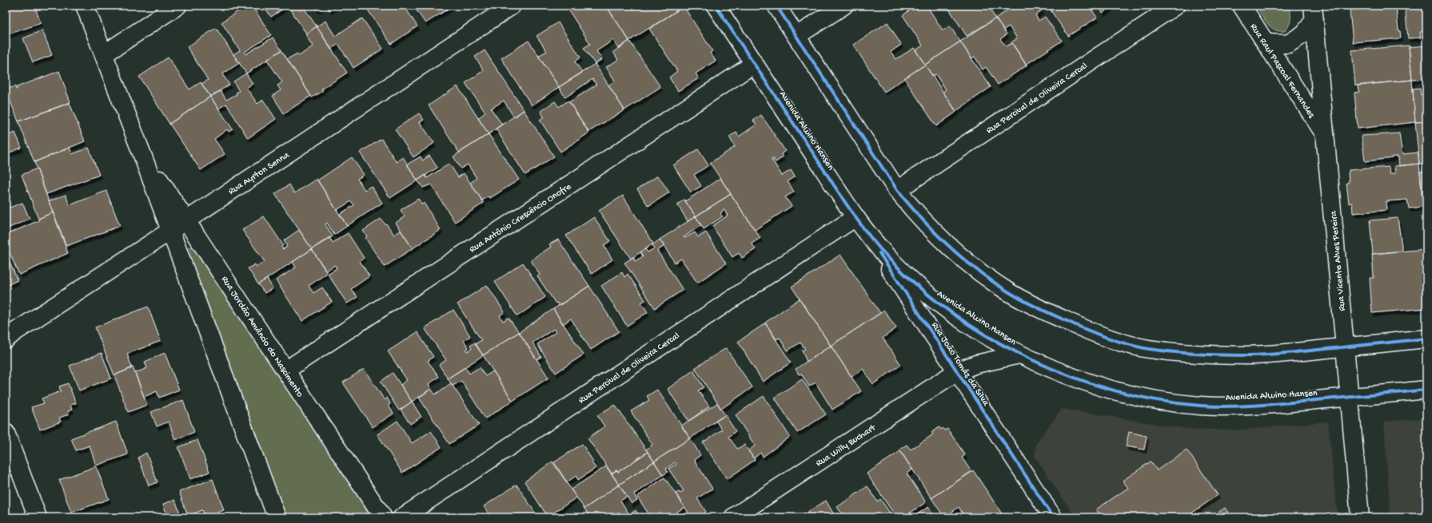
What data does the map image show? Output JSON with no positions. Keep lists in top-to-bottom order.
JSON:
{
  "streets": {
    "street": [
      "Rua Raul Pascoal Fernandes",
      "Rua Percival de Oliveira Cercal",
      "Avenida Alwino Hansen",
      "Rua Ayrton Senna",
      "Rua Antônio Crescêncio Onofre",
      "Rua Vicente Alves Pereira",
      "Rua Jordão Amâncio do Nascimento",
      "Rua João Tomás da Silva",
      "Rua Willy Buchart"
    ]
  },
  "crossings": [
    ["Rua Raul Pascoal Fernandes", "Rua Vicente Alves Pereira"],
    ["Rua Percival de Oliveira Cercal", "Avenida Alwino Hansen"],
    ["Rua Percival de Oliveira Cercal", "Rua João Tomás da Silva"],
    ["Avenida Alwino Hansen", "Rua Antônio Crescêncio Onofre"],
    ["Avenida Alwino Hansen", "Rua Vicente Alves Pereira"],
    ["Avenida Alwino Hansen", "Rua João Tomás da Silva"],
    ["Avenida Alwino Hansen", "Rua Willy Buchart"],
    ["Rua Ayrton Senna", "Rua Jordão Amâncio do Nascimento"],
    ["Rua Antônio Crescêncio Onofre", "Rua Jordão Amâncio do Nascimento"],
    ["Rua João Tomás da Silva", "Rua Willy Buchart"]
  ]
}
